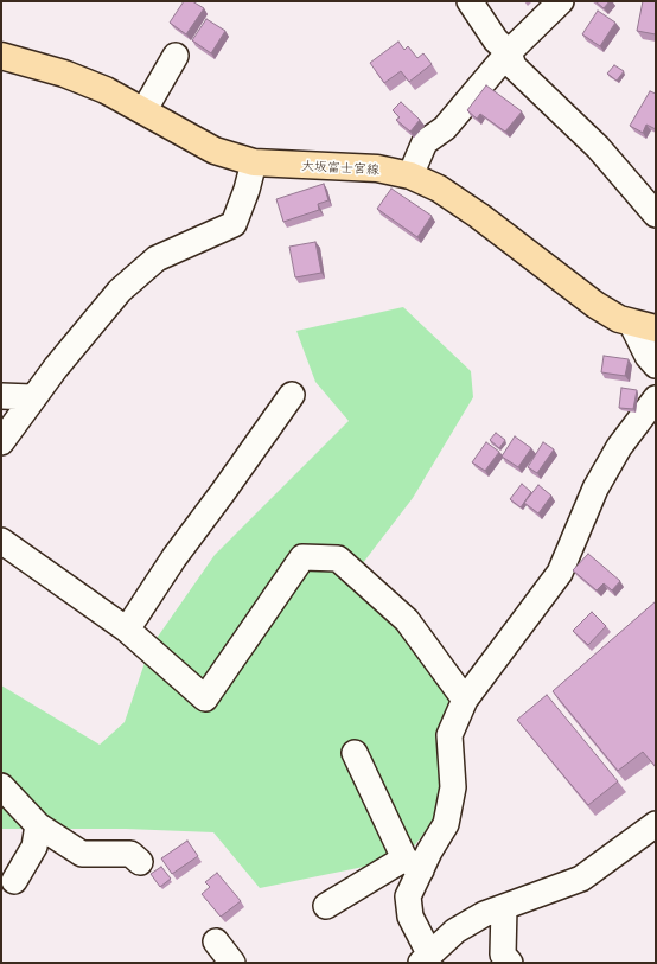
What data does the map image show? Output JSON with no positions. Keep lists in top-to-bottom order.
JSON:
{
  "streets": {
    "main road": ["大坂富士宮線"]
  }
}
